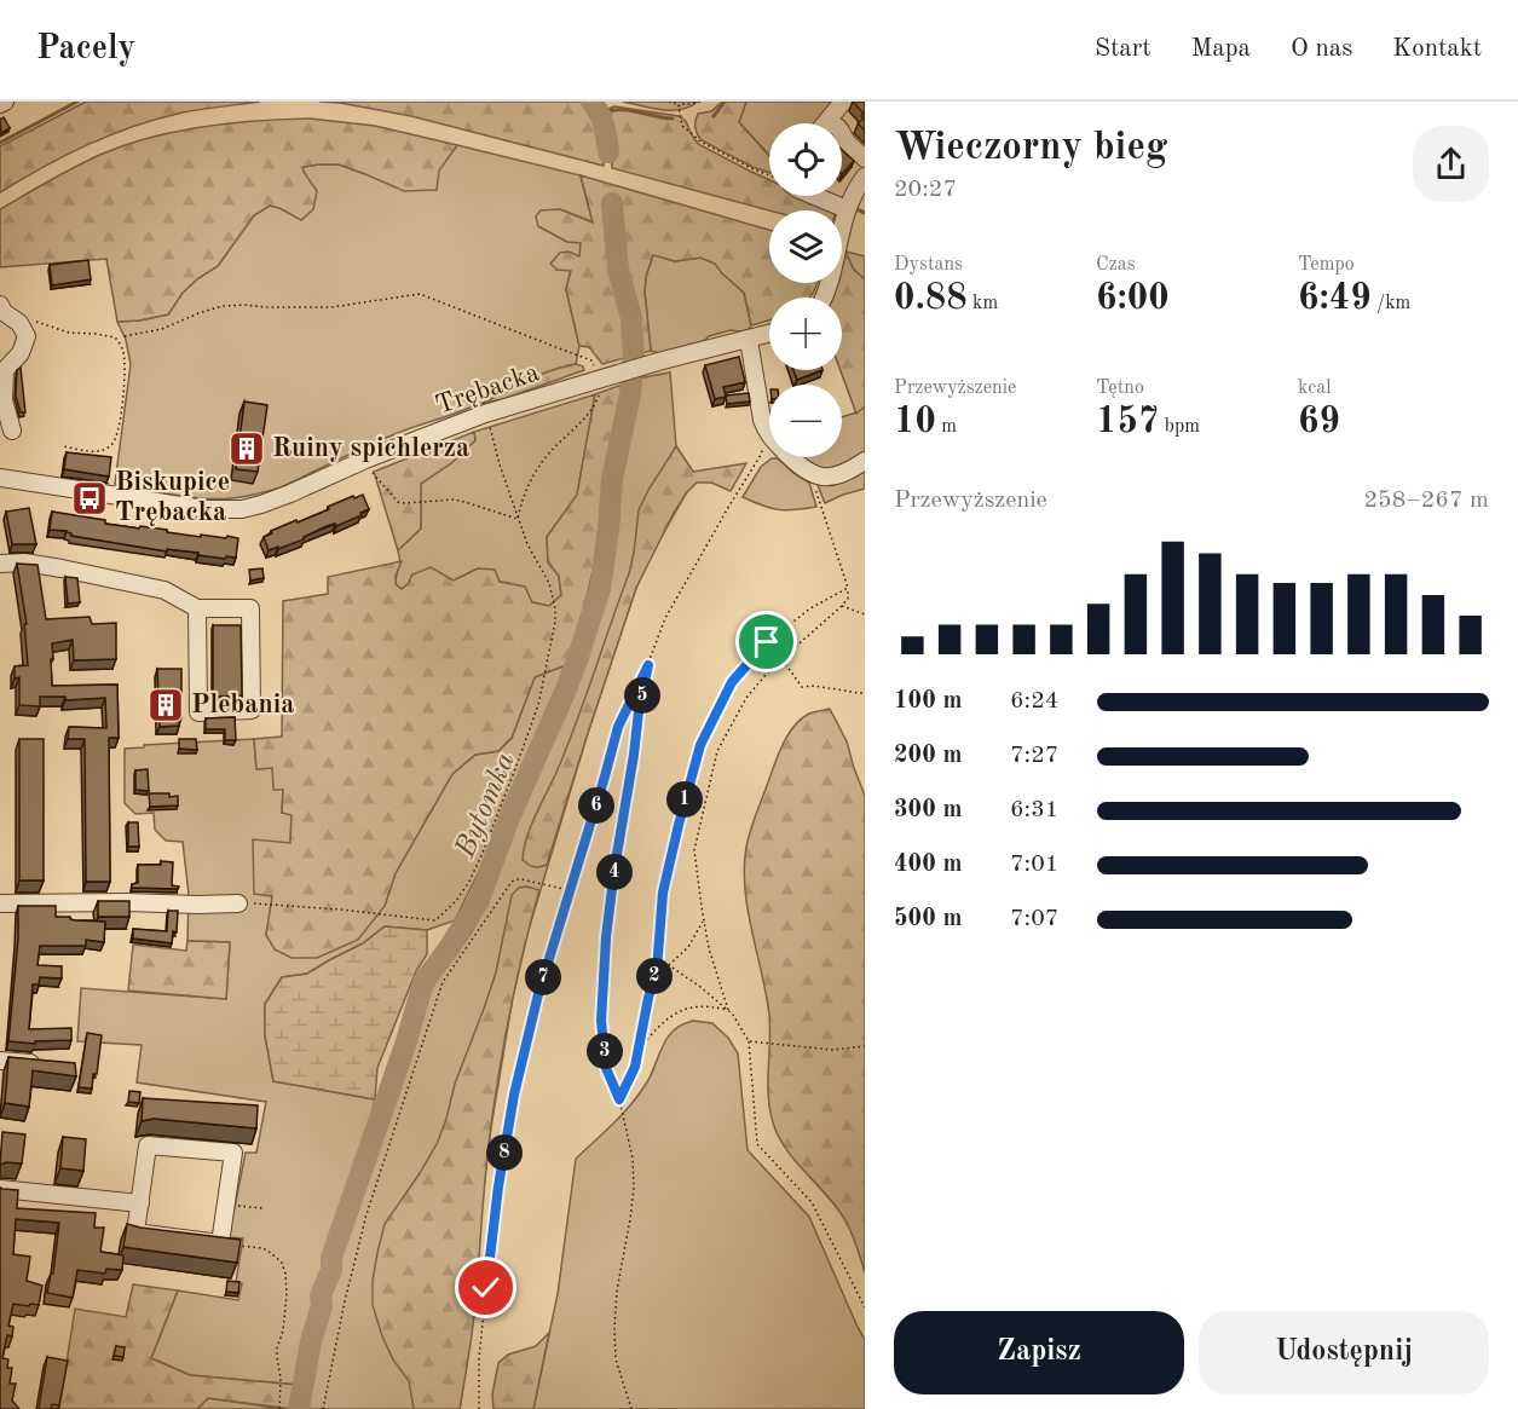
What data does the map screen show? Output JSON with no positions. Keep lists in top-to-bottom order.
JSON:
{
  "streets": {
    "street": ["Trębacka"]
  },
  "water": ["Bytomka"],
  "places": {
    "building": ["Ruiny spichlerza", "Plebania"],
    "bus stop": ["Biskupice Trębacka"]
  },
  "page": {
    "header": "Pacely",
    "nav": [
      "Start",
      "Mapa",
      "O nas",
      "Kontakt"
    ],
    "heading": ["Wieczorny bieg", "20:27"],
    "map_buttons": ["+", "−"],
    "stats": [
      ["Dystans", "0.88 km"],
      ["Czas", "6:00"],
      ["Tempo", "6:49 /km"],
      ["Przewyższenie", "10 m"],
      ["Tętno", "157 bpm"],
      ["kcal", "69"]
    ],
    "chart": ["Przewyższenie", "258–267 m"],
    "list": [
      {
        "name": "100 m",
        "note": "6:24"
      },
      {
        "name": "200 m",
        "note": "7:27"
      },
      {
        "name": "300 m",
        "note": "6:31"
      },
      {
        "name": "400 m",
        "note": "7:01"
      },
      {
        "name": "500 m",
        "note": "7:07"
      }
    ],
    "pins": [
      "5",
      "1",
      "6",
      "4",
      "2",
      "7",
      "3",
      "8"
    ],
    "buttons": ["Zapisz", "Udostępnij"]
  }
}
